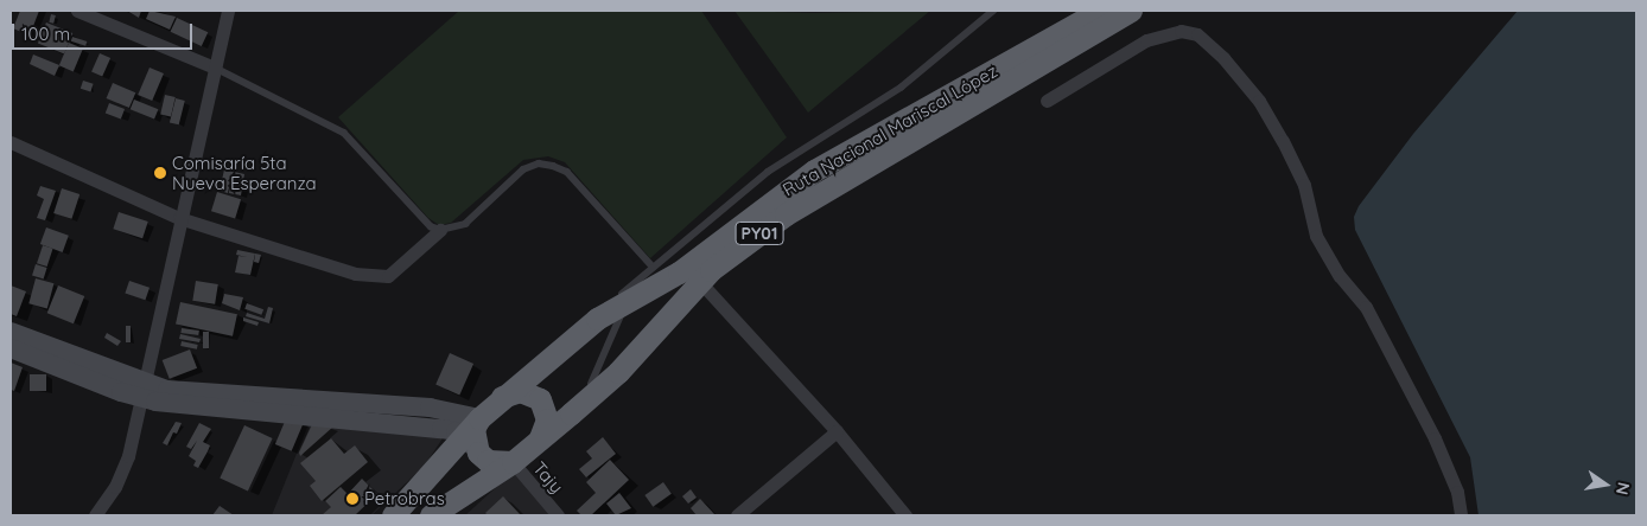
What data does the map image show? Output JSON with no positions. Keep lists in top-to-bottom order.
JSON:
{
  "streets": {
    "highway": ["Ruta Nacional Mariscal López", "PY01"],
    "street": ["Tajy"]
  },
  "crossings": [
    ["Ruta Nacional Mariscal López", "Tajy"]
  ],
  "places": ["Comisaría 5ta Nueva Esperanza", "Petrobras"],
  "scale_bar": "100 m",
  "north": "right"
}
